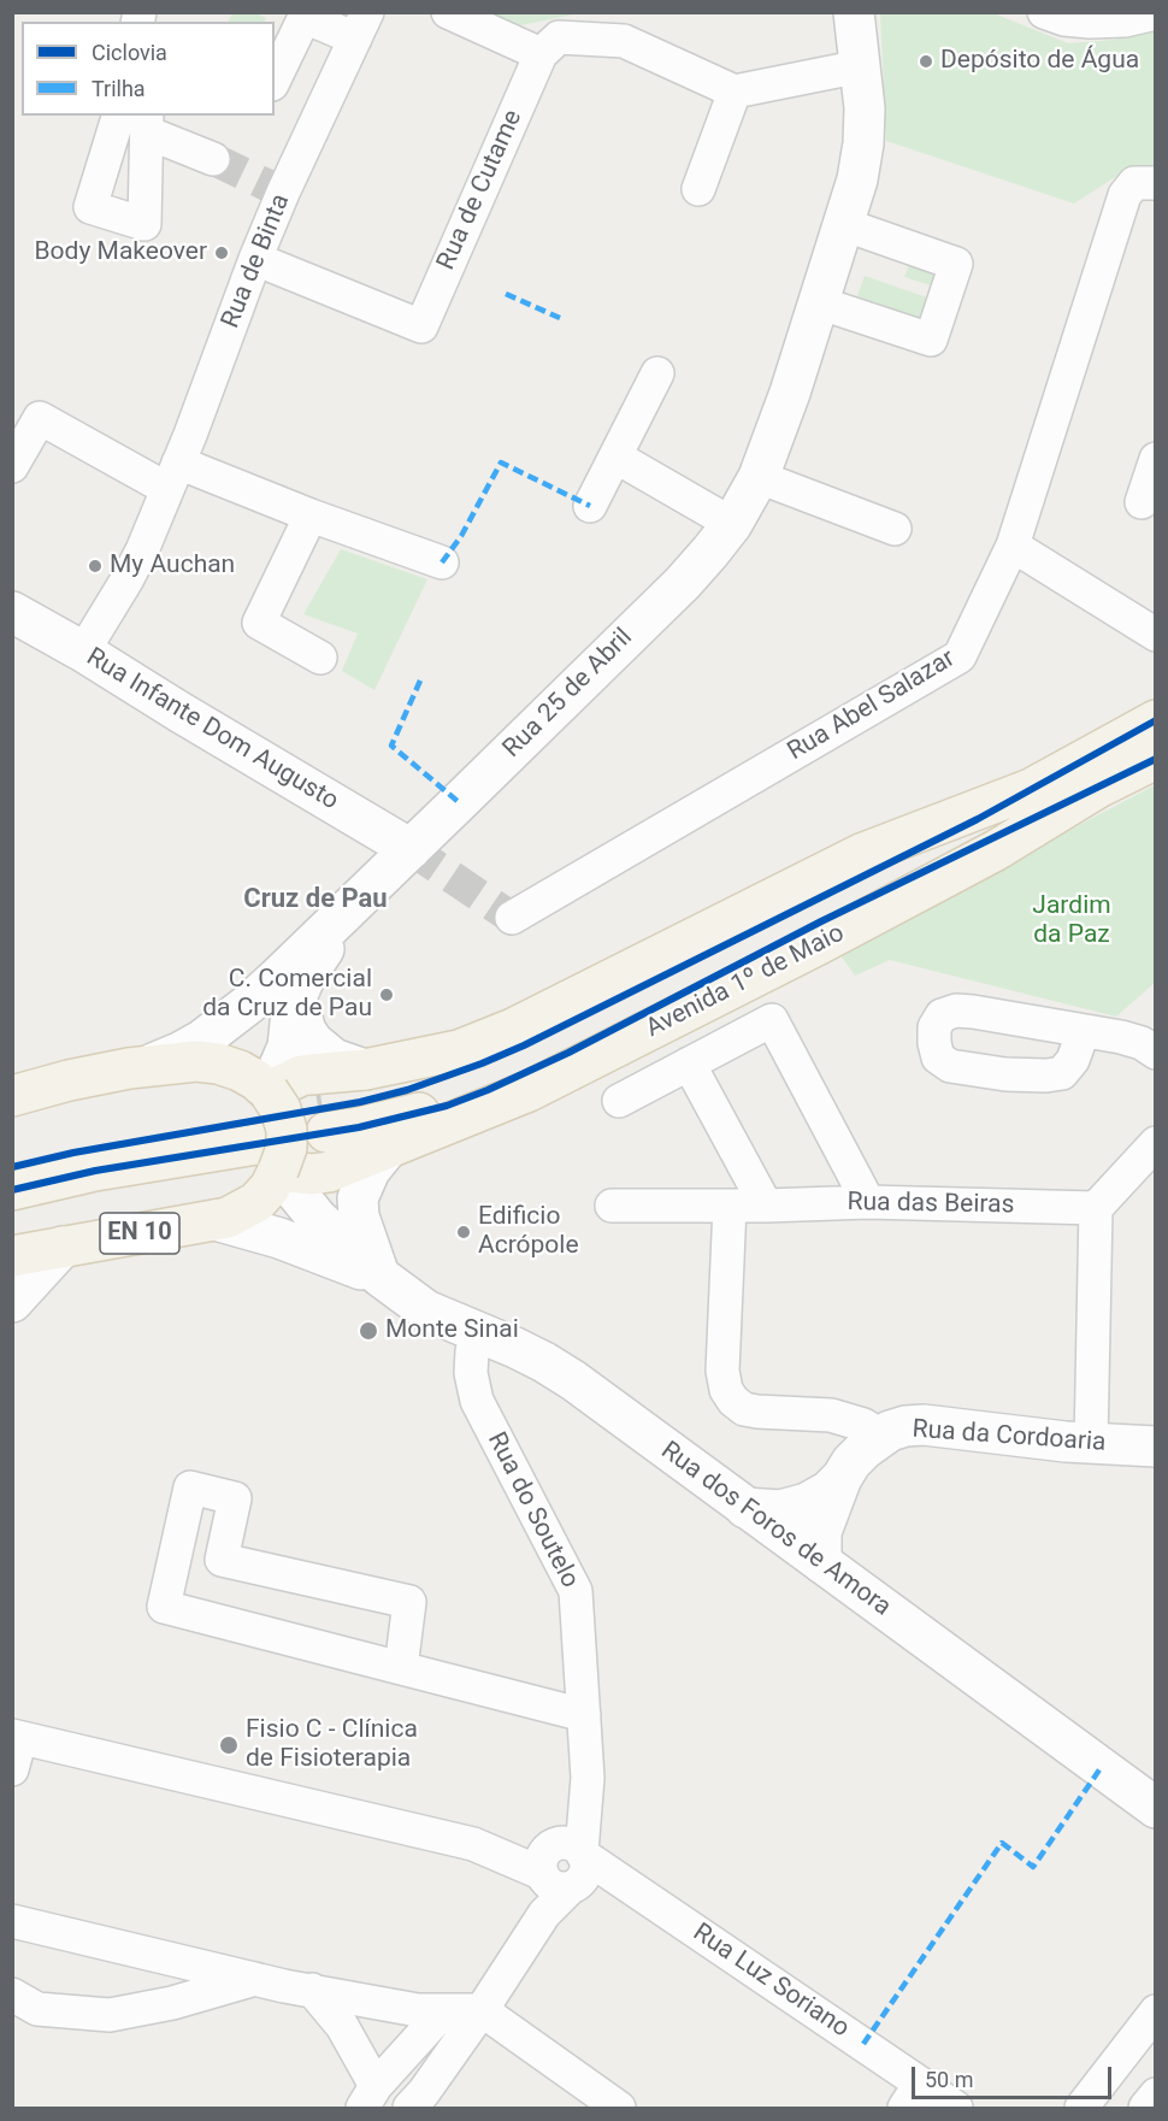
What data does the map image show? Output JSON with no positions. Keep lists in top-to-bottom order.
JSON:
{
  "streets": {
    "main road": [
      "Rua 25 de Abril",
      "Rua Infante Dom Augusto",
      "Avenida 1º de Maio",
      "EN 10",
      "Rua da Cordoaria",
      "Rua dos Foros de Amora"
    ],
    "street": [
      "Rua de Cutame",
      "Rua de Binta",
      "Rua Abel Salazar",
      "Rua das Beiras",
      "Rua do Soutelo",
      "Rua Luz Soriano"
    ]
  },
  "crossings": [
    ["Rua de Cutame", "Rua de Binta"],
    ["Rua de Binta", "Rua Infante Dom Augusto"],
    ["Rua 25 de Abril", "Rua Infante Dom Augusto"],
    ["Rua 25 de Abril", "Avenida 1º de Maio"],
    ["Rua 25 de Abril", "EN 10"],
    ["Rua 25 de Abril", "Rua dos Foros de Amora"],
    ["Avenida 1º de Maio", "EN 10"],
    ["Avenida 1º de Maio", "Rua dos Foros de Amora"],
    ["Rua das Beiras", "Rua da Cordoaria"],
    ["EN 10", "Rua dos Foros de Amora"],
    ["Rua do Soutelo", "Rua dos Foros de Amora"],
    ["Rua do Soutelo", "Rua Luz Soriano"]
  ],
  "districts": ["Cruz de Pau"],
  "parks": ["Jardim da Paz"],
  "places": [
    "Depósito de Água",
    "Body Makeover",
    "My Auchan",
    "C. Comercial da Cruz de Pau",
    "Edificio Acrópole",
    "Monte Sinai",
    "Fisio C - Clínica de Fisioterapia"
  ],
  "legend": ["Ciclovia", "Trilha"],
  "scale_bar": "50 m"
}
